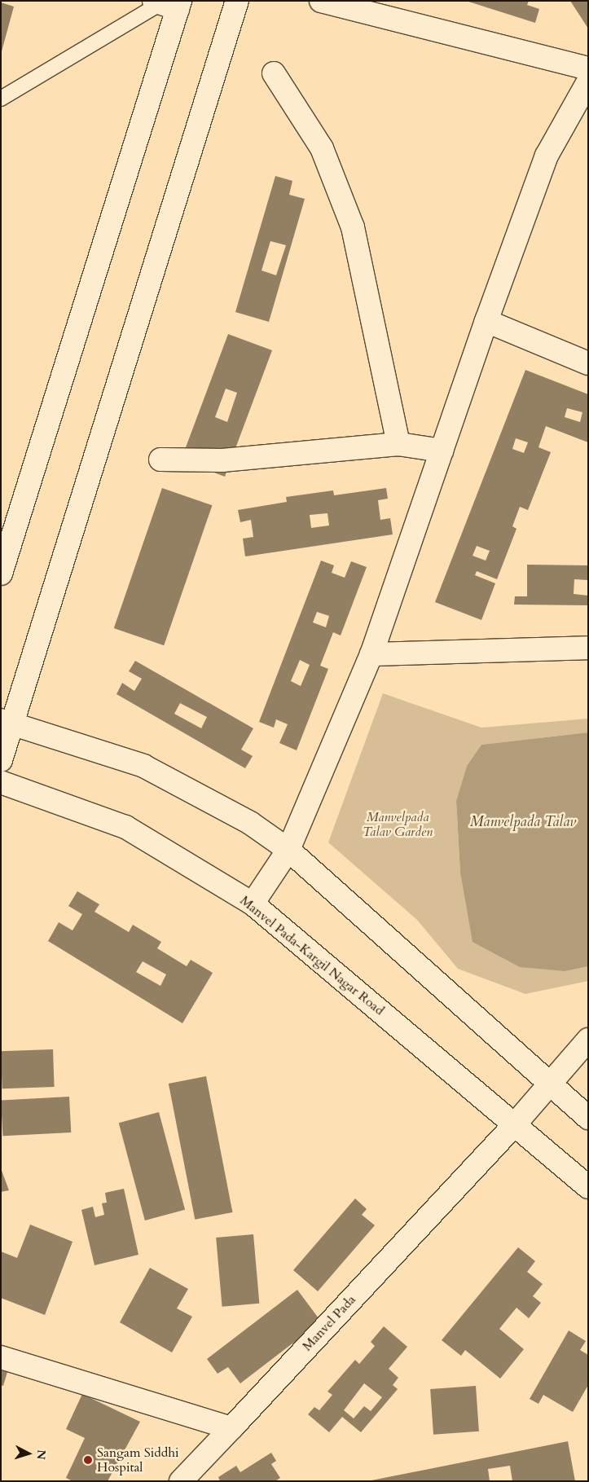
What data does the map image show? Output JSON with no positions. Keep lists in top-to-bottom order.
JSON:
{
  "streets": {
    "street": ["Manvel Pada-Kargil Nagar Road", "Manvel Pada"]
  },
  "crossings": [
    ["Manvel Pada-Kargil Nagar Road", "Manvel Pada"]
  ],
  "water": ["Manvelpada Talav"],
  "parks": ["Manvelpada Talav Garden"],
  "places": ["Sangam Siddhi Hospital"],
  "north": "right"
}
